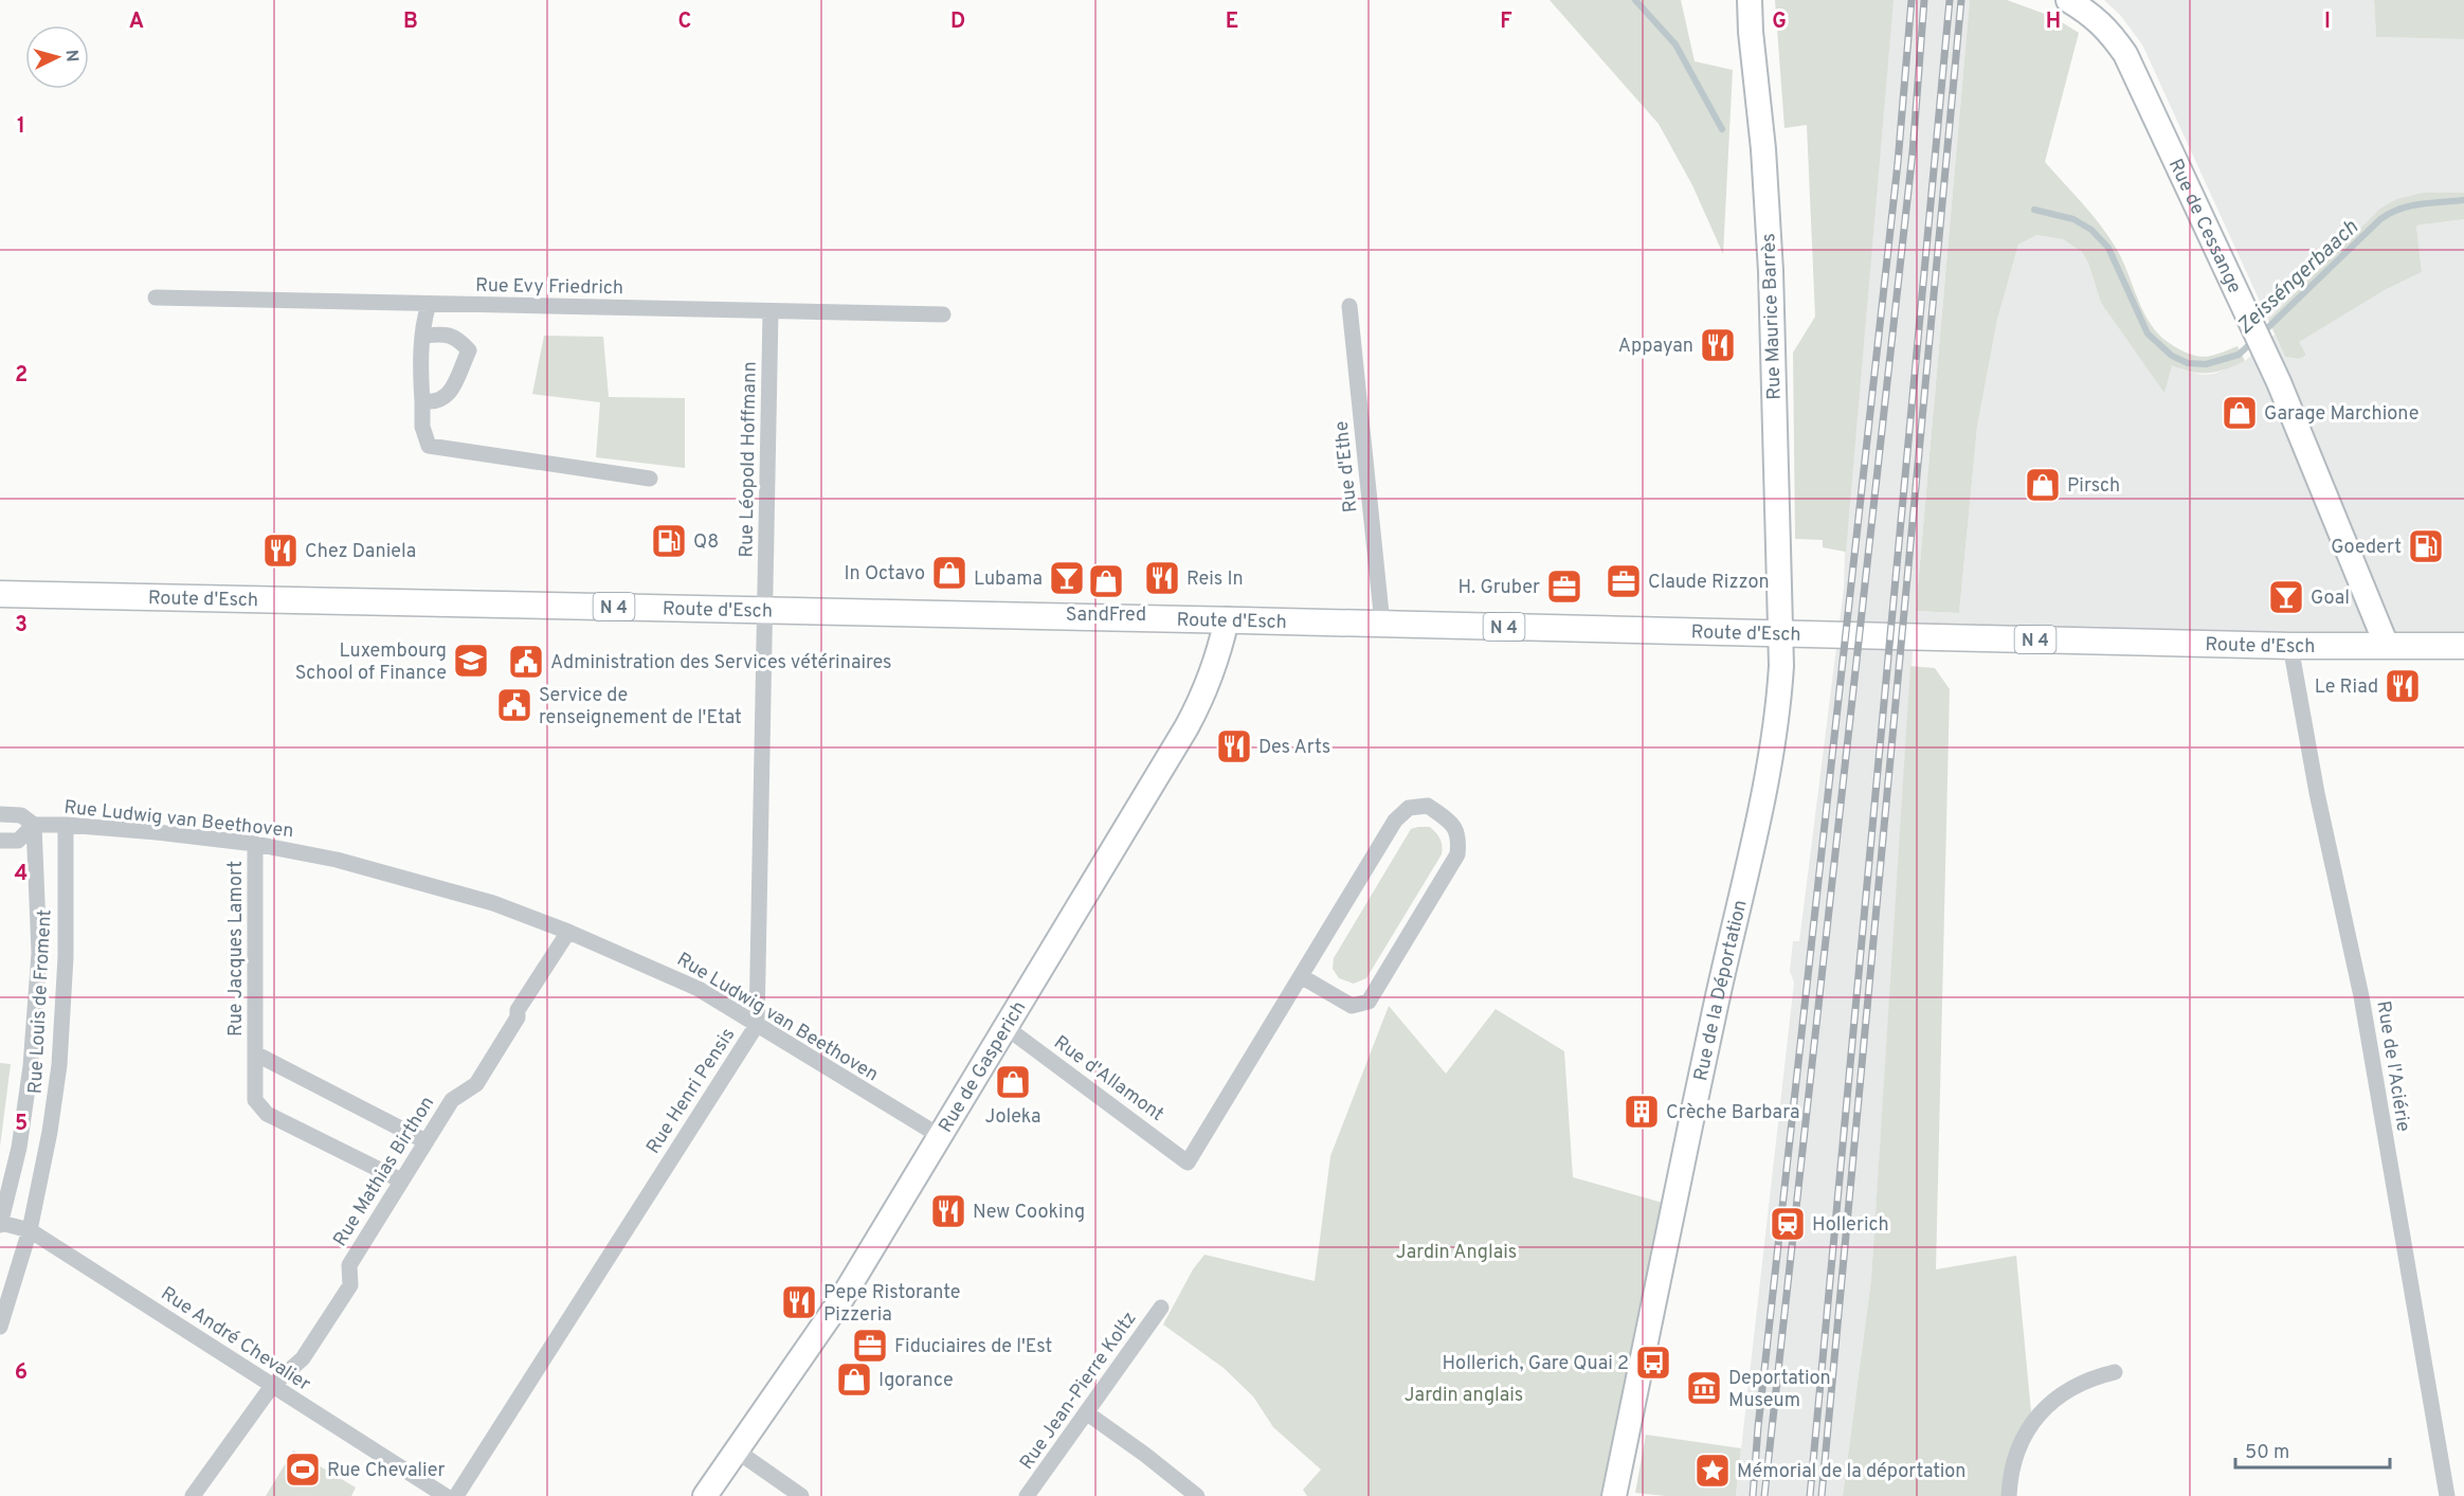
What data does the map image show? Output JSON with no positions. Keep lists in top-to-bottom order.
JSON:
{
  "streets": {
    "main road": ["Route d'Esch", "N 4"],
    "street": [
      "Rue de Cessange",
      "Rue Evy Friedrich",
      "Rue Maurice Barrès",
      "Rue Léopold Hoffmann",
      "Rue d'Ethe",
      "Rue Ludwig van Beethoven",
      "Rue Jacques Lamort",
      "Rue de la Déportation",
      "Rue Louis de Froment",
      "Rue de Gasperich",
      "Rue de l'Aciérie",
      "Rue d'Allamont",
      "Rue Henri Pensis",
      "Rue Mathias Birthon",
      "Rue André Chevalier",
      "Rue Jean-Pierre Koltz"
    ]
  },
  "crossings": [
    ["Rue de Cessange", "Route d'Esch"],
    ["Rue Evy Friedrich", "Rue Léopold Hoffmann"],
    ["Rue Maurice Barrès", "Route d'Esch"],
    ["Rue Maurice Barrès", "Rue de la Déportation"],
    ["Rue Léopold Hoffmann", "Route d'Esch"],
    ["Rue Léopold Hoffmann", "Rue Henri Pensis"],
    ["Rue d'Ethe", "Route d'Esch"],
    ["Route d'Esch", "Rue de la Déportation"],
    ["Route d'Esch", "Rue de Gasperich"],
    ["Route d'Esch", "Rue de l'Aciérie"],
    ["Route d'Esch", "Rue Henri Pensis"],
    ["Rue Ludwig van Beethoven", "Rue Jacques Lamort"],
    ["Rue Ludwig van Beethoven", "Rue Louis de Froment"],
    ["Rue Ludwig van Beethoven", "Rue de Gasperich"],
    ["Rue Ludwig van Beethoven", "Rue Henri Pensis"],
    ["Rue Ludwig van Beethoven", "Rue Mathias Birthon"],
    ["Rue Jacques Lamort", "Rue Mathias Birthon"],
    ["Rue Louis de Froment", "Rue André Chevalier"],
    ["Rue de Gasperich", "Rue d'Allamont"],
    ["Rue Mathias Birthon", "Rue André Chevalier"]
  ],
  "water": ["Zeisséngerbaach"],
  "parks": ["Jardin Anglais", "Jardin anglais"],
  "places": {
    "restaurant": [
      "Appayan",
      "Chez Daniela",
      "Reis In",
      "Le Riad",
      "Des Arts",
      "New Cooking",
      "Pepe Ristorante Pizzeria"
    ],
    "shop": [
      "Garage Marchione",
      "Pirsch",
      "In Octavo",
      "SandFred",
      "Joleka",
      "Igorance"
    ],
    "fuel station": ["Q8", "Goedert"],
    "bar": ["Lubama", "Goal"],
    "office": ["Claude Rizzon", "H. Gruber", "Fiduciaires de l'Est"],
    "school or university": ["Luxembourg School of Finance"],
    "public building": ["Administration des Services vétérinaires", "Service de renseignement de l'Etat"],
    "building": ["Crèche Barbara"],
    "station": ["Hollerich"],
    "bus stop": ["Hollerich, Gare Quai 2"],
    "museum": ["Deportation Museum"],
    "sports": ["Rue Chevalier"],
    "place": ["Mémorial de la déportation"]
  },
  "scale_bar": "50 m",
  "north": "right",
  "grid": {
    "columns": [
      "A",
      "B",
      "C",
      "D",
      "E",
      "F",
      "G",
      "H",
      "I"
    ],
    "rows": [
      "1",
      "2",
      "3",
      "4",
      "5",
      "6"
    ]
  }
}
